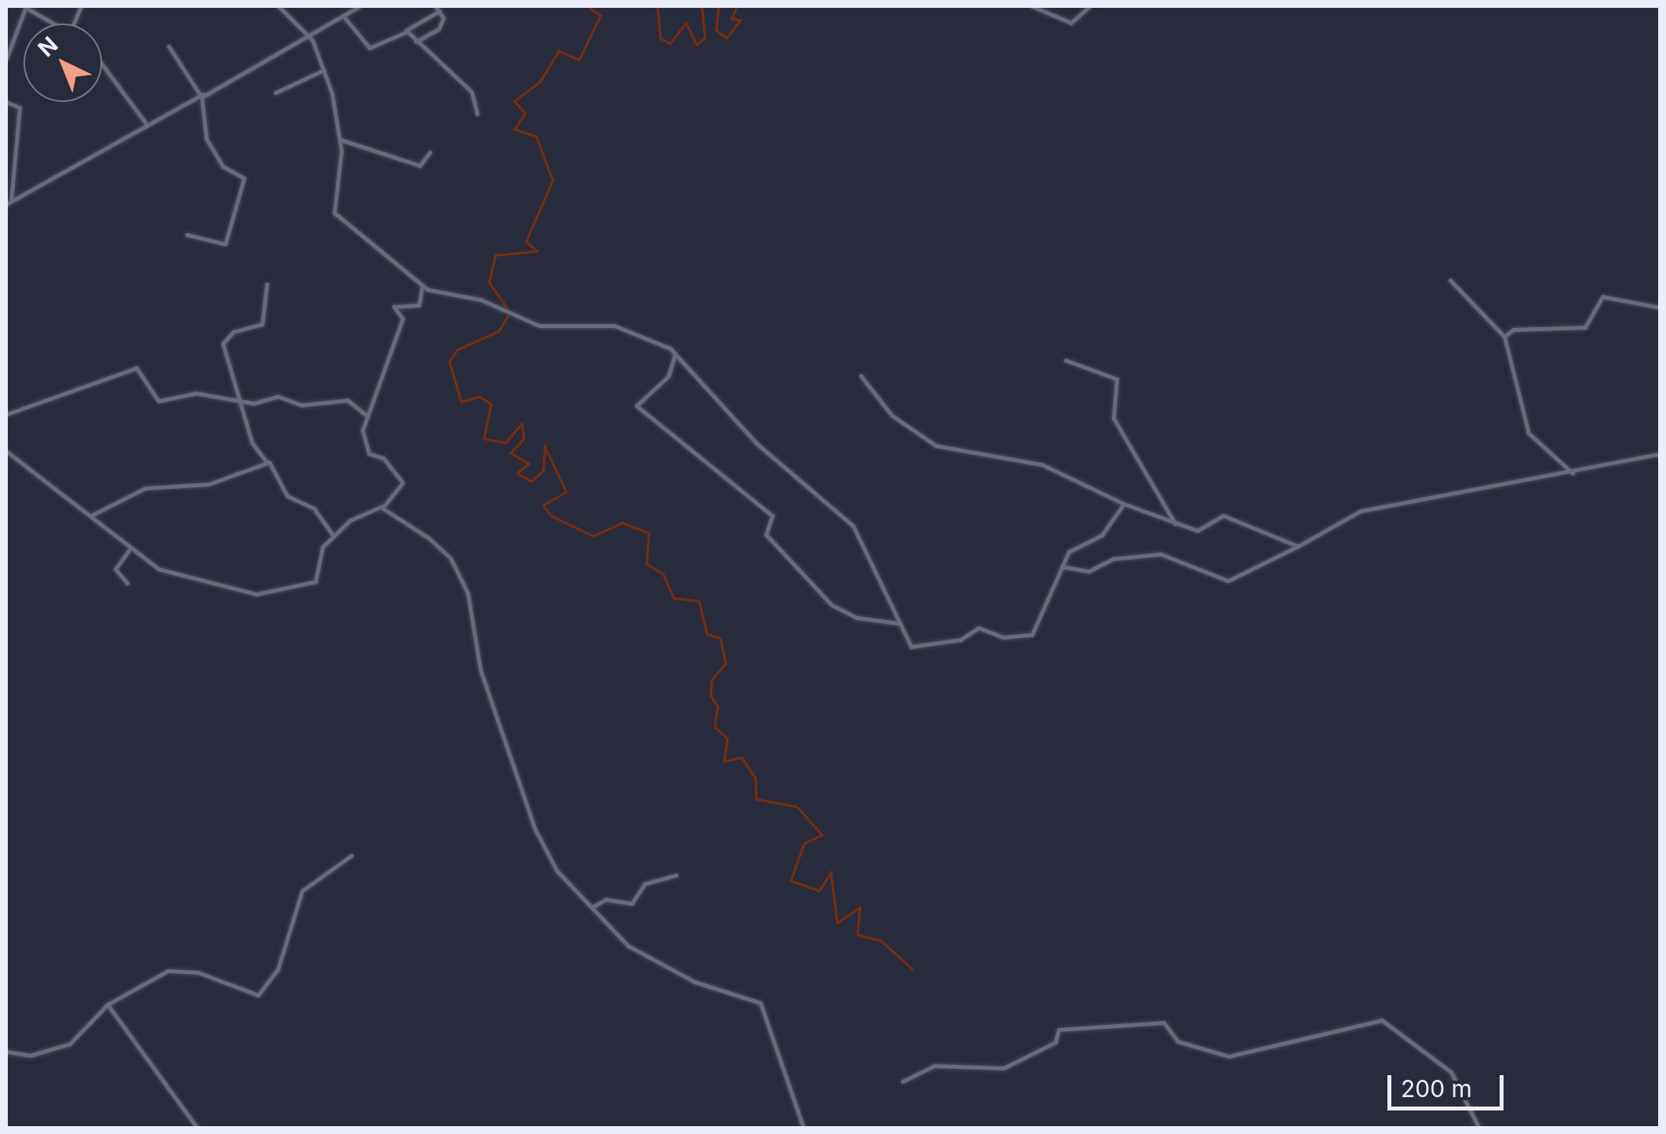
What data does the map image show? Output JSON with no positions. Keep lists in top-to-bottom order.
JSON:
{
  "scale_bar": "200 m",
  "north": "top left"
}
